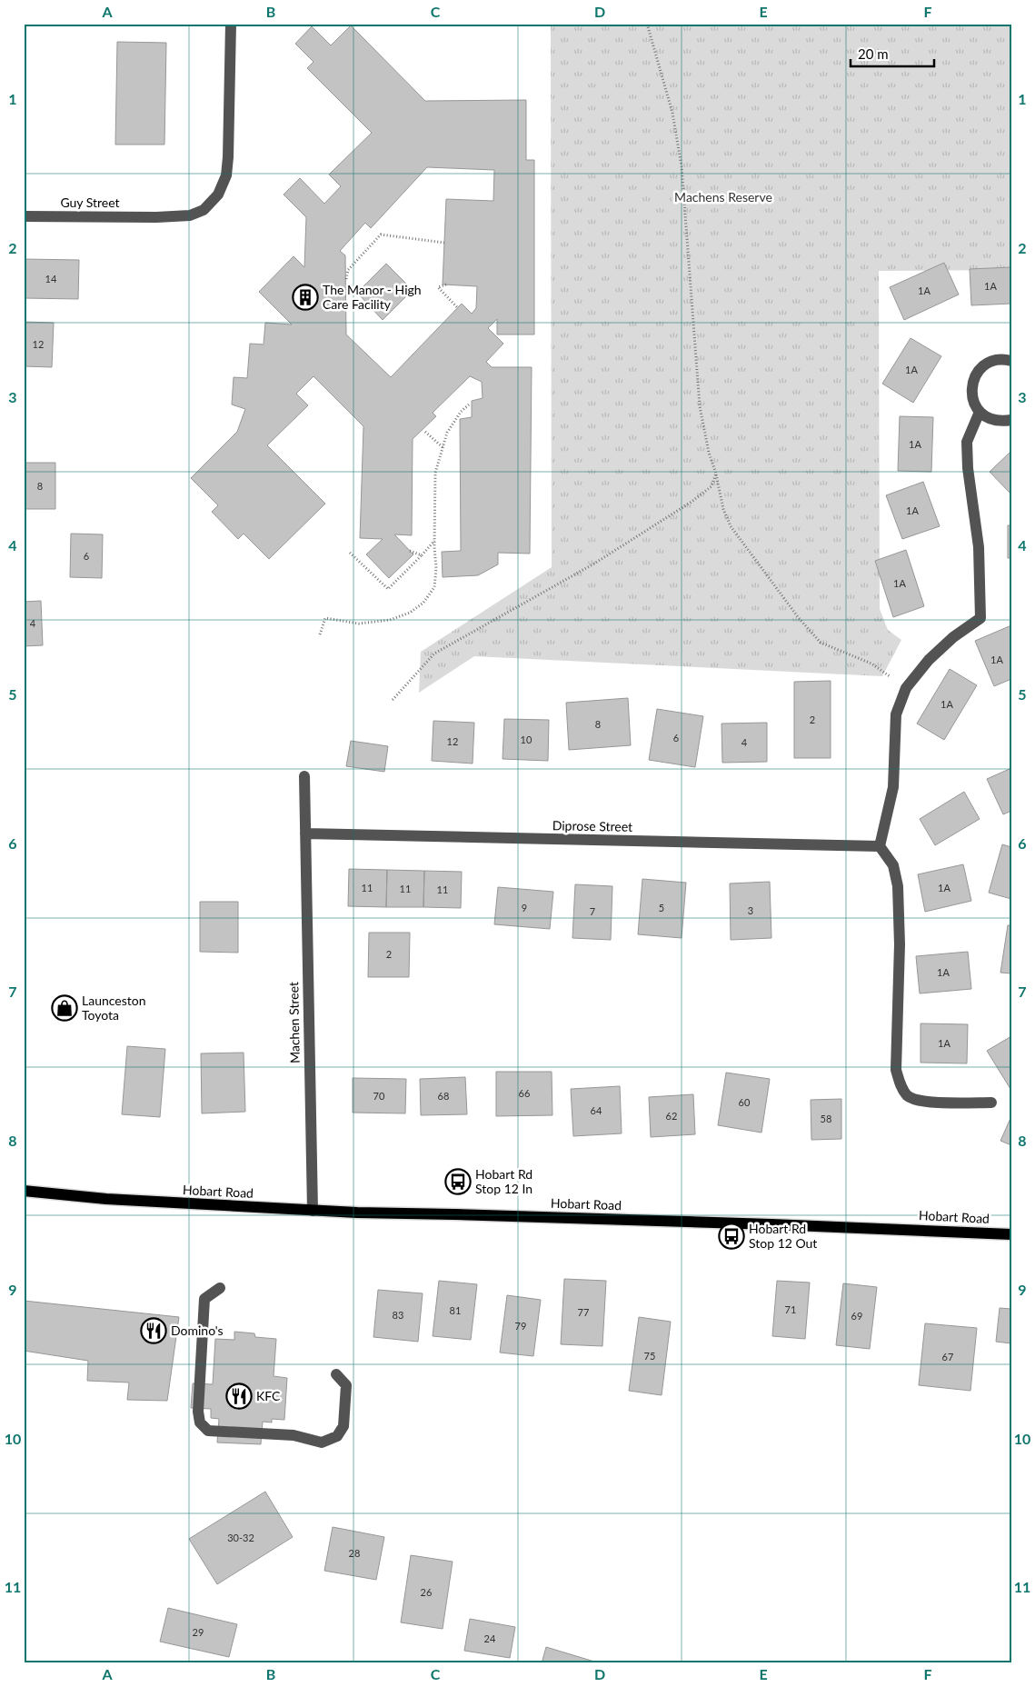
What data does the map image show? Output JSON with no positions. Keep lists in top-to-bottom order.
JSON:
{
  "streets": {
    "main road": ["Hobart Road"],
    "street": ["Guy Street", "Diprose Street", "Machen Street"]
  },
  "crossings": [
    ["Diprose Street", "Machen Street"],
    ["Machen Street", "Hobart Road"]
  ],
  "parks": ["Machens Reserve"],
  "places": {
    "building": ["The Manor - High Care Facility"],
    "shop": ["Launceston Toyota"],
    "bus stop": ["Hobart Rd Stop 12 In", "Hobart Rd Stop 12 Out"],
    "restaurant": ["Domino's", "KFC"]
  },
  "house_numbers": [
    "14",
    "1A",
    "1A",
    "12",
    "1A",
    "1A",
    "8",
    "1A",
    "6",
    "1A",
    "4",
    "1A",
    "1A",
    "2",
    "8",
    "6",
    "10",
    "12",
    "4",
    "11",
    "1A",
    "11",
    "11",
    "9",
    "5",
    "3",
    "7",
    "2",
    "1A",
    "1A",
    "66",
    "70",
    "68",
    "60",
    "64",
    "62",
    "58",
    "71",
    "81",
    "77",
    "83",
    "69",
    "79",
    "75",
    "67",
    "30-32",
    "28",
    "26",
    "29",
    "24"
  ],
  "scale_bar": "20 m",
  "grid": {
    "columns": [
      "A",
      "B",
      "C",
      "D",
      "E",
      "F"
    ],
    "rows": [
      "1",
      "2",
      "3",
      "4",
      "5",
      "6",
      "7",
      "8",
      "9",
      "10",
      "11"
    ]
  }
}
